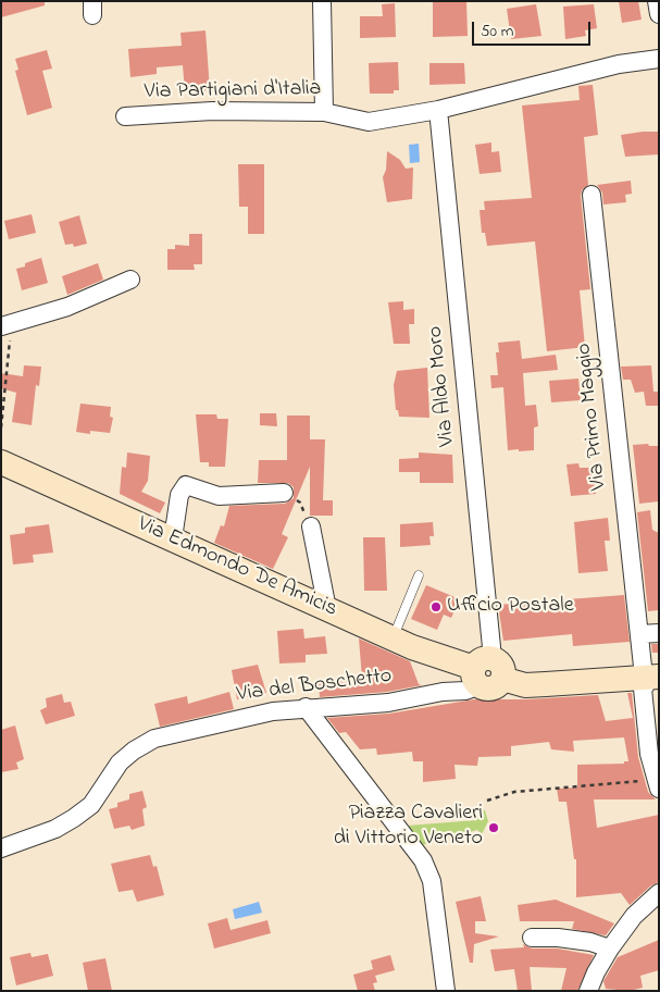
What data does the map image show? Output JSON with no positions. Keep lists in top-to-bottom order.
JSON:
{
  "streets": {
    "street": [
      "Via Partigiani d'Italia",
      "Via Aldo Moro",
      "Via Primo Maggio",
      "Via Edmondo De Amicis",
      "Via del Boschetto"
    ]
  },
  "crossings": [
    ["Via Partigiani d'Italia", "Via Aldo Moro"],
    ["Via Aldo Moro", "Via Edmondo De Amicis"],
    ["Via Aldo Moro", "Via del Boschetto"],
    ["Via Primo Maggio", "Via Edmondo De Amicis"],
    ["Via Edmondo De Amicis", "Via del Boschetto"]
  ],
  "places": ["Ufficio Postale", "Piazza Cavalieri di Vittorio Veneto"],
  "scale_bar": "50 m"
}
